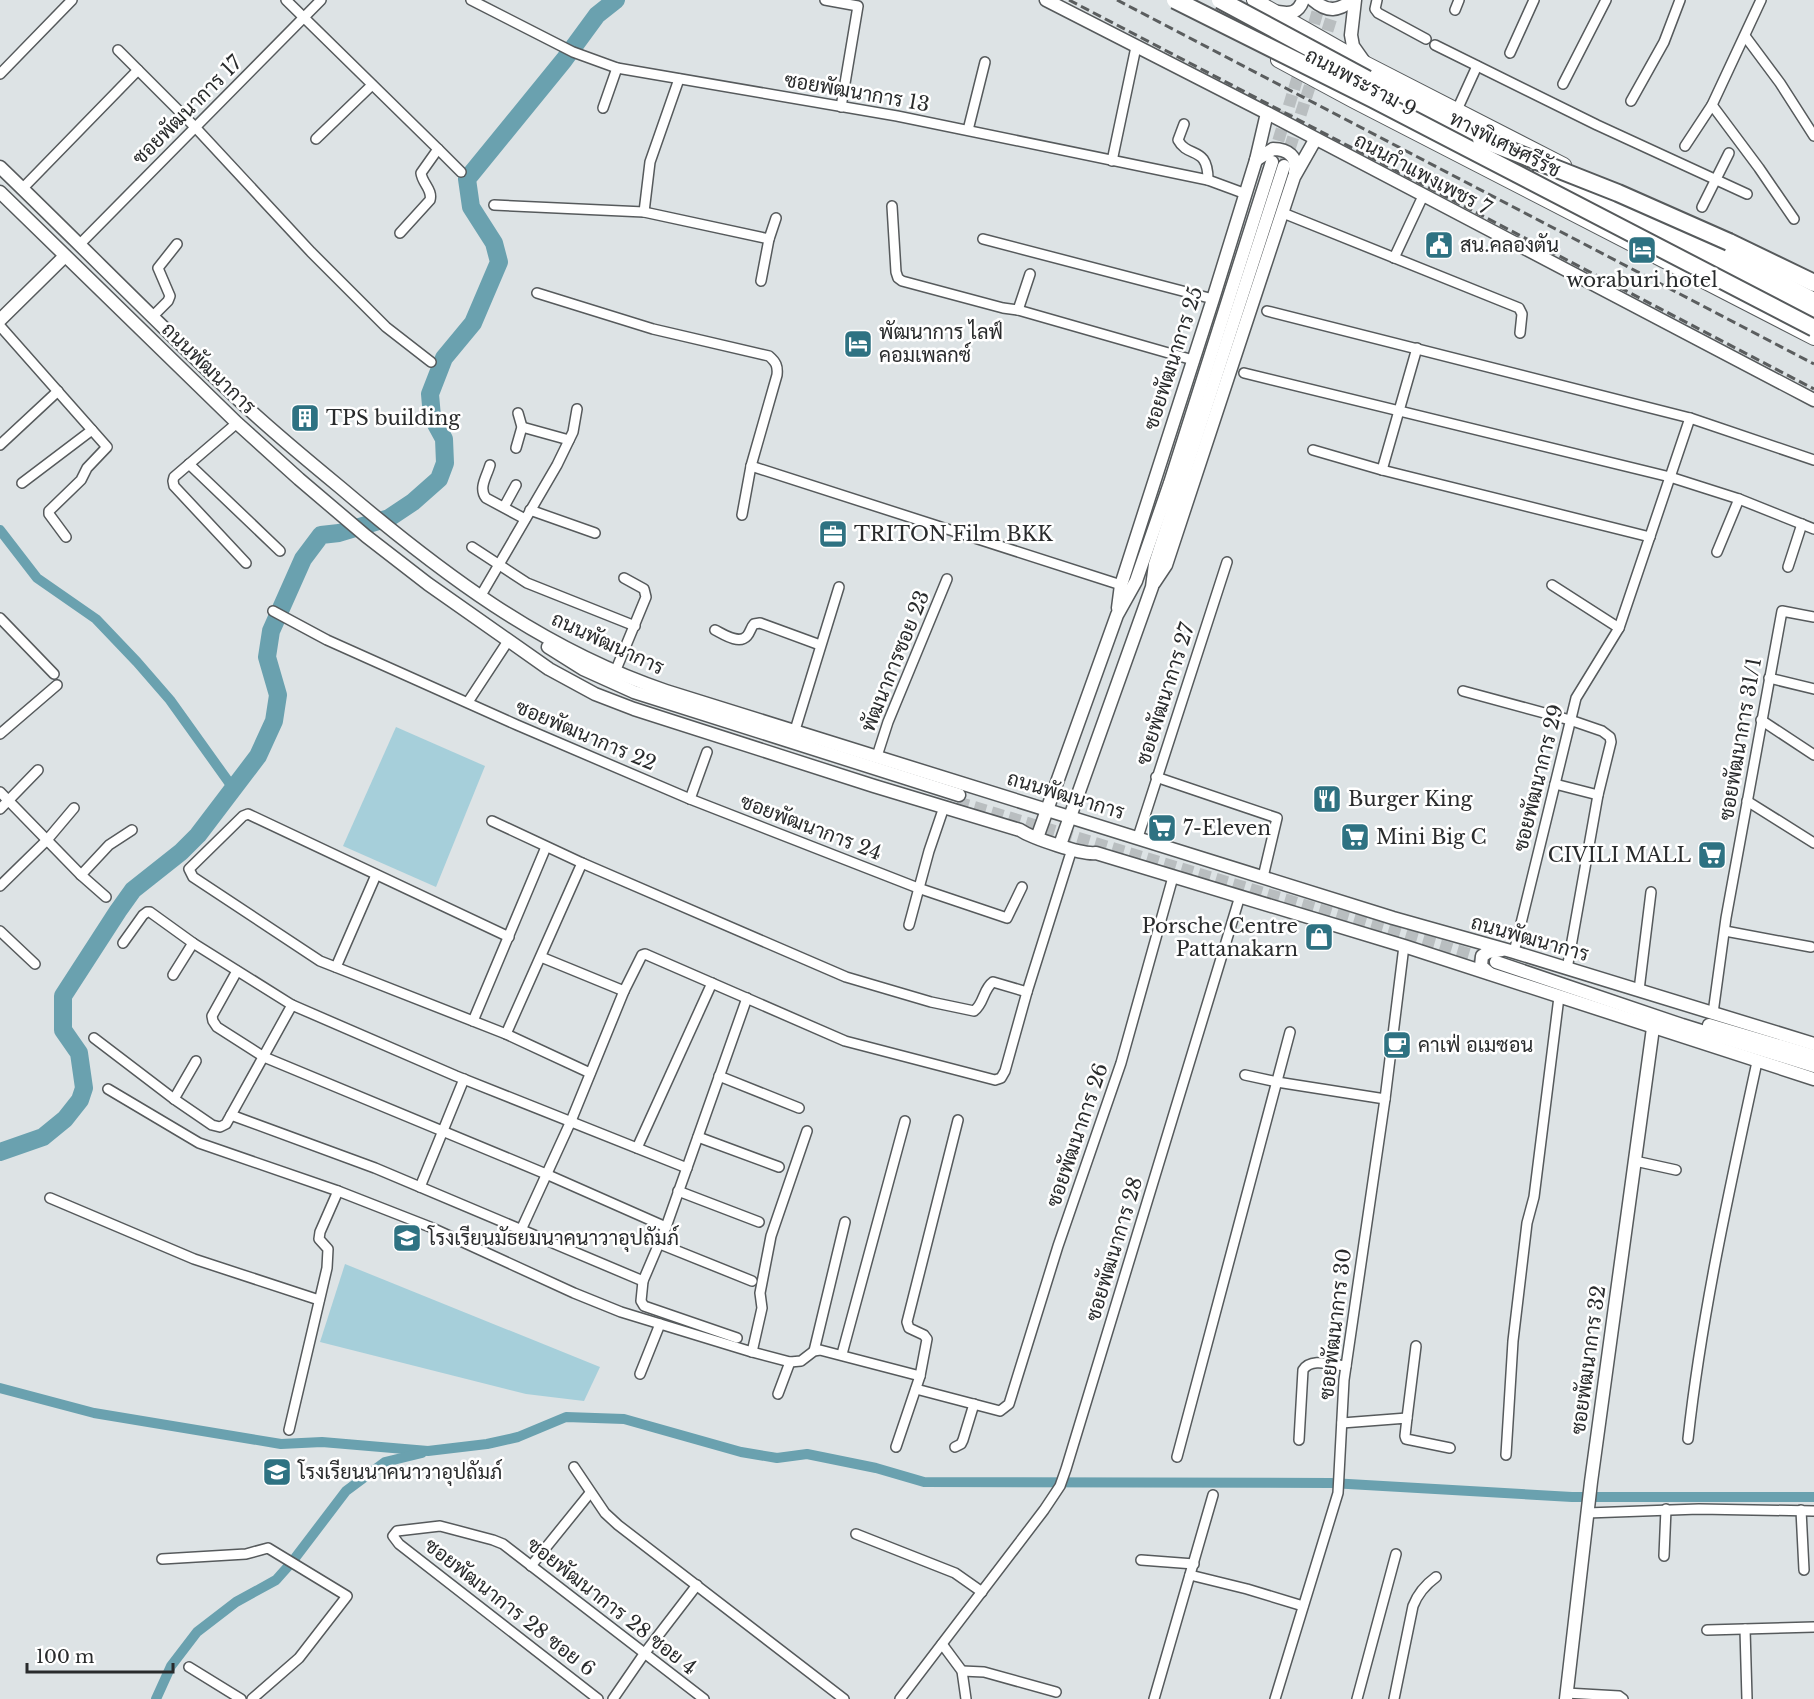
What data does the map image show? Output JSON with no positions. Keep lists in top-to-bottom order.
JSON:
{
  "streets": {
    "highway": ["ทางพิเศษศรีรัช"],
    "main road": [
      "ถนนพระราม 9",
      "ถนนกำแพงเพชร 7",
      "ซอยพัฒนาการ 25",
      "ถนนพัฒนาการ",
      "ซอยพัฒนาการ 32"
    ],
    "street": [
      "ซอยพัฒนาการ 13",
      "ซอยพัฒนาการ 17",
      "พัฒนาการซอย 23",
      "ซอยพัฒนาการ 27",
      "ซอยพัฒนาการ 22",
      "ซอยพัฒนาการ 31/1",
      "ซอยพัฒนาการ 29",
      "ซอยพัฒนาการ 24",
      "ซอยพัฒนาการ 26",
      "ซอยพัฒนาการ 28",
      "ซอยพัฒนาการ 30",
      "ซอยพัฒนาการ 28 ซอย 4",
      "ซอยพัฒนาการ 28 ซอย 6"
    ]
  },
  "crossings": [
    ["ถนนพระราม 9", "ทางพิเศษศรีรัช"],
    ["ซอยพัฒนาการ 13", "ซอยพัฒนาการ 25"],
    ["ซอยพัฒนาการ 17", "ถนนพัฒนาการ"],
    ["ถนนกำแพงเพชร 7", "ซอยพัฒนาการ 25"],
    ["ซอยพัฒนาการ 25", "ถนนพัฒนาการ"],
    ["ถนนพัฒนาการ", "พัฒนาการซอย 23"],
    ["ถนนพัฒนาการ", "ซอยพัฒนาการ 27"],
    ["ถนนพัฒนาการ", "ซอยพัฒนาการ 31/1"],
    ["ถนนพัฒนาการ", "ซอยพัฒนาการ 29"],
    ["ซอยพัฒนาการ 22", "ซอยพัฒนาการ 24"],
    ["ซอยพัฒนาการ 28 ซอย 4", "ซอยพัฒนาการ 28 ซอย 6"]
  ],
  "places": {
    "public building": ["สน.คลองตัน"],
    "hotel": ["woraburi hotel", "พัฒนาการ ไลฟ์ คอมเพลกซ์"],
    "building": ["TPS building"],
    "office": ["TRITON Film BKK"],
    "restaurant": ["Burger King"],
    "supermarket": ["7-Eleven", "Mini Big C", "CIVILI MALL"],
    "shop": ["Porsche Centre Pattanakarn"],
    "cafe": ["คาเฟ่ อเมซอน"],
    "school or university": ["โรงเรียนมัธยมนาคนาวาอุปถัมภ์", "โรงเรียนนาคนาวาอุปถัมภ์"]
  },
  "scale_bar": "100 m"
}
